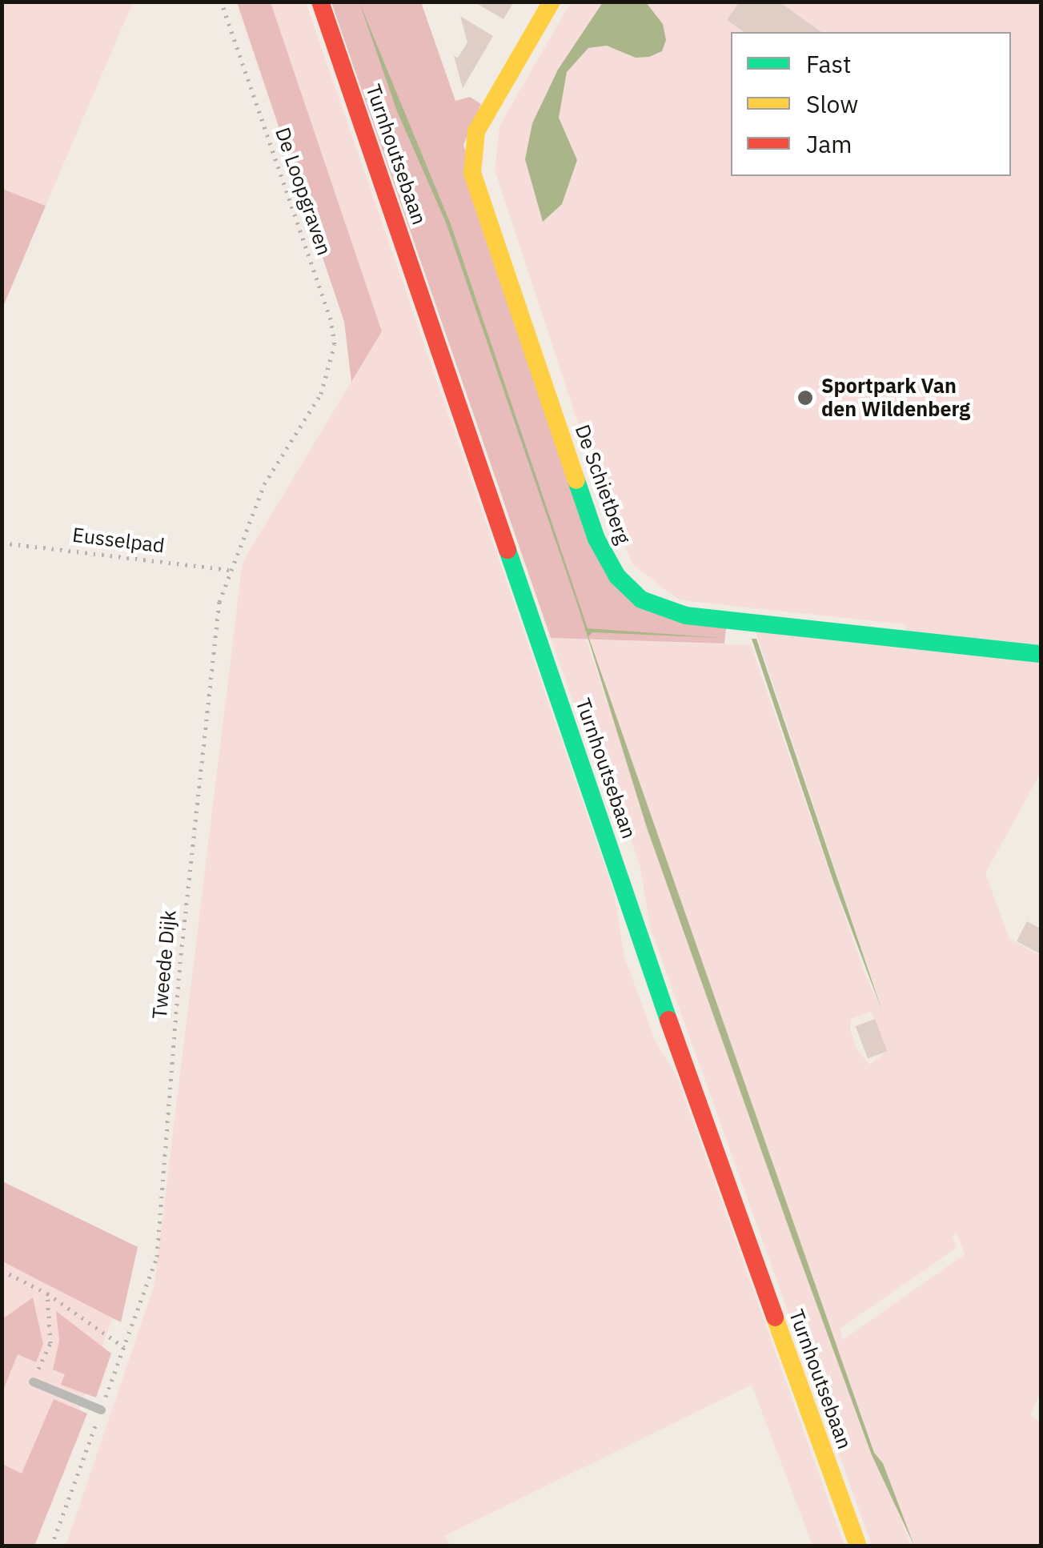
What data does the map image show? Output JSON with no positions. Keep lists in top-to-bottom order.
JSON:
{
  "streets": {
    "main road": ["Turnhoutsebaan", "De Schietberg"],
    "path": ["De Loopgraven", "Eusselpad", "Tweede Dijk"]
  },
  "crossings": [
    ["De Loopgraven", "Tweede Dijk"],
    ["Eusselpad", "Tweede Dijk"]
  ],
  "places": ["Sportpark Van den Wildenberg"],
  "legend": ["Fast", "Slow", "Jam"]
}
